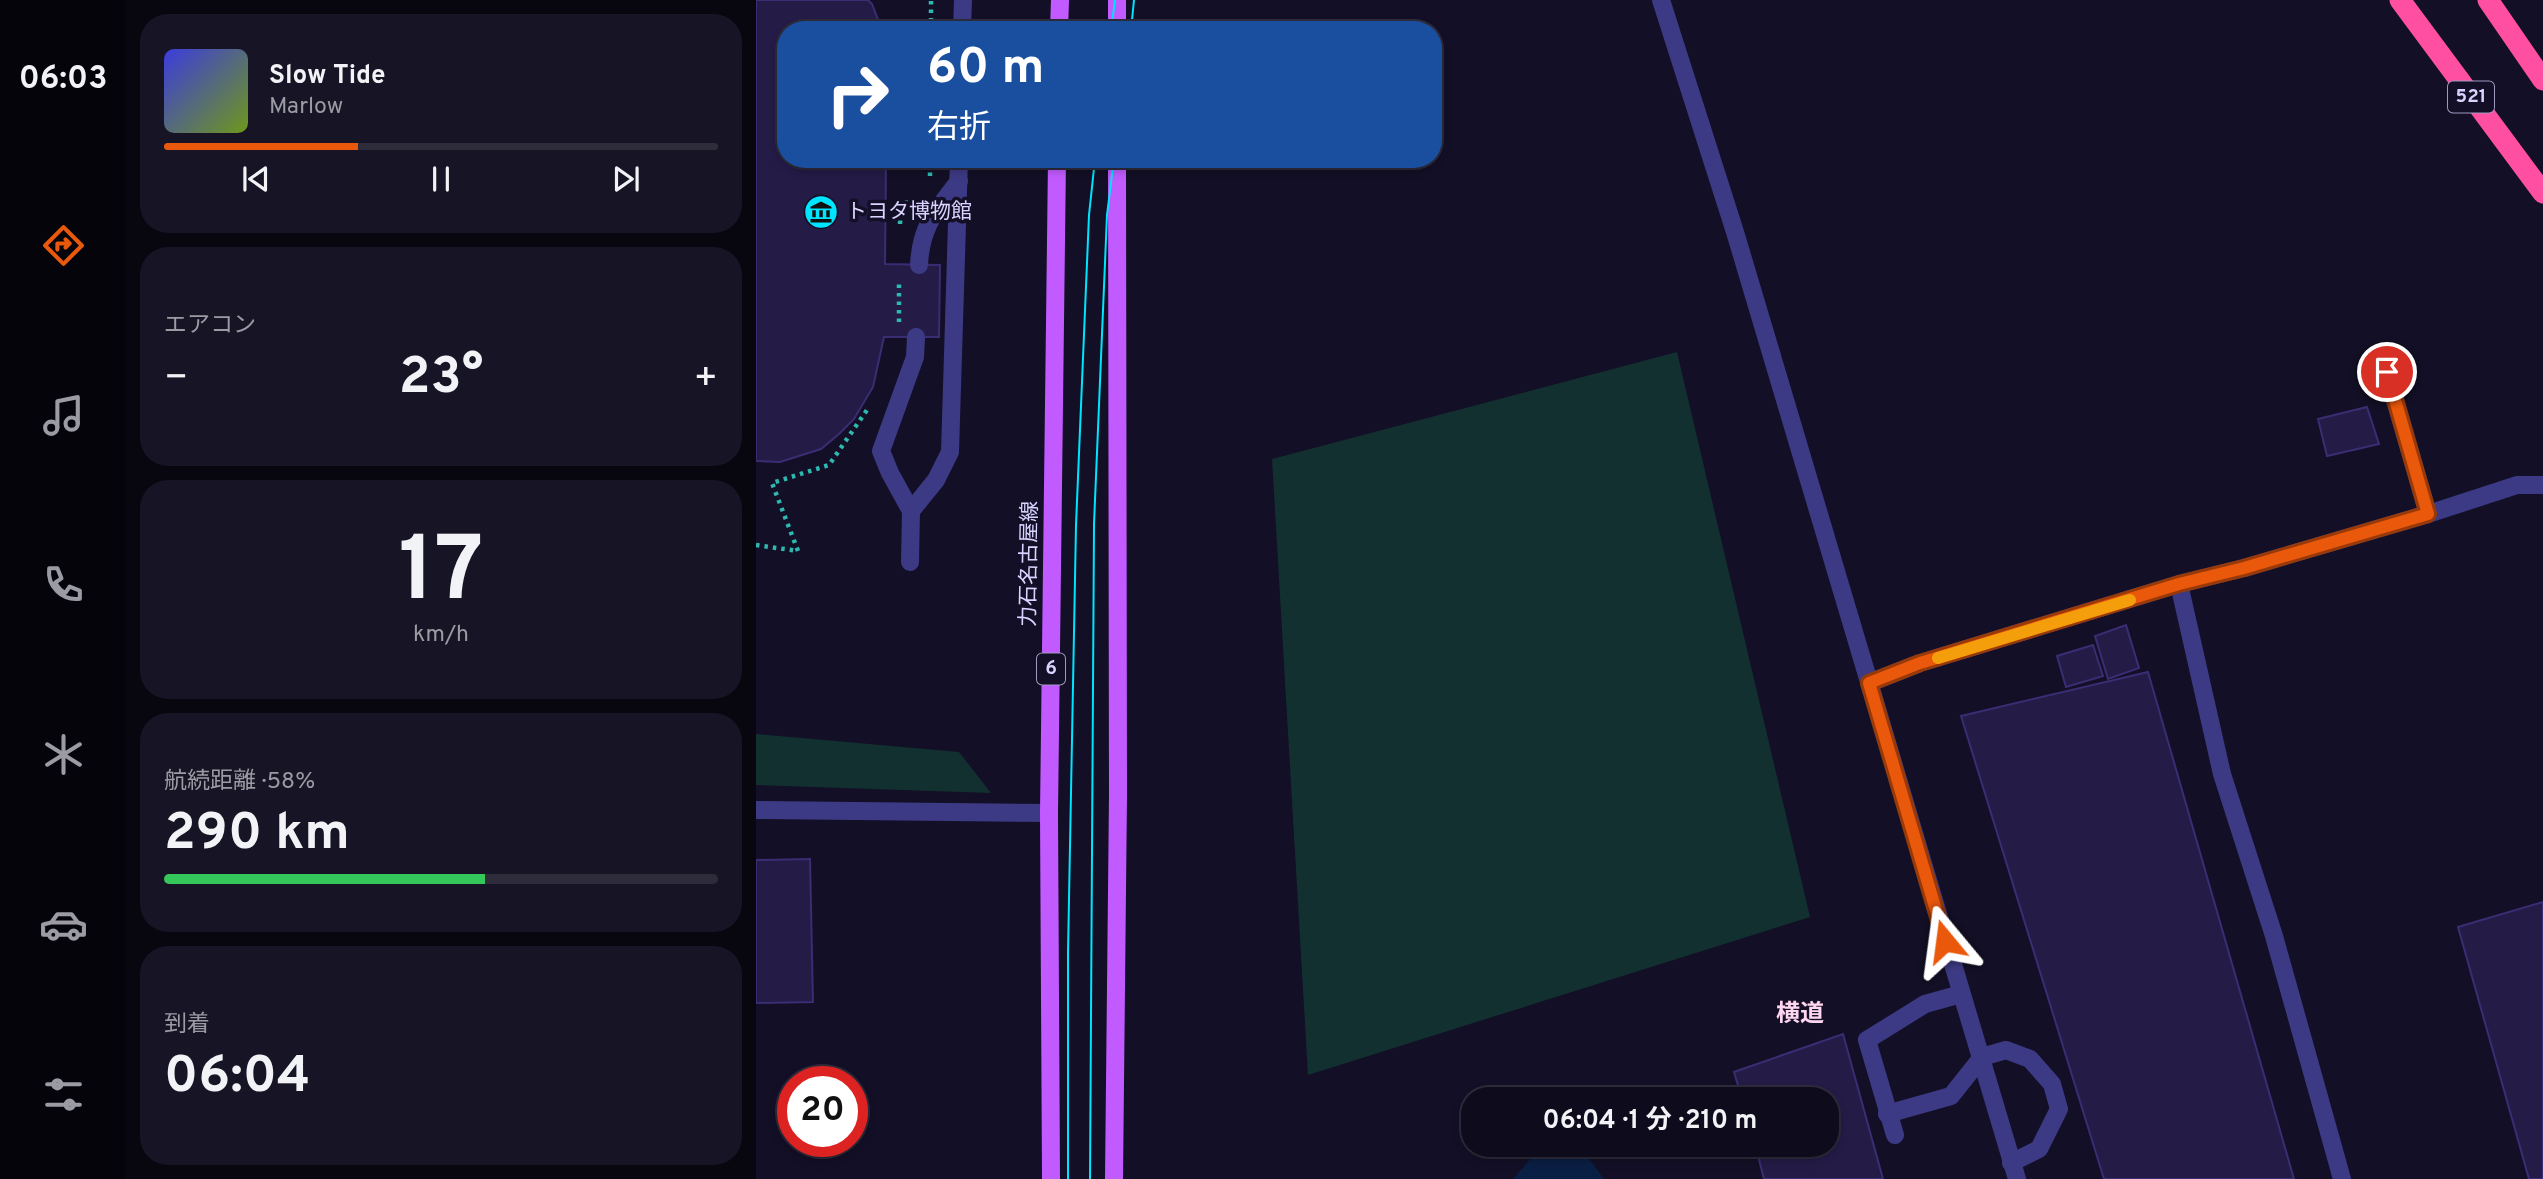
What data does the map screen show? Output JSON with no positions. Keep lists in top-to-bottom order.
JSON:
{
  "streets": {
    "highway": ["521"],
    "main road": ["力石名古屋線", "6"]
  },
  "districts": ["横道"],
  "places": {
    "museum": ["トヨタ博物館"]
  },
  "page": {
    "tabs": "06:03",
    "turn": ["60 m", "右折"],
    "song": ["Slow Tide", "Marlow"],
    "tile": [
      "エアコン",
      ["17", "km/h"],
      ["航続距離 · 58%", "290 km"],
      ["到着", "06:04"]
    ],
    "heat": ["−", "23°", "+"],
    "limit": "20",
    "trip": "06:04 · 1 分 · 210 m"
  }
}
